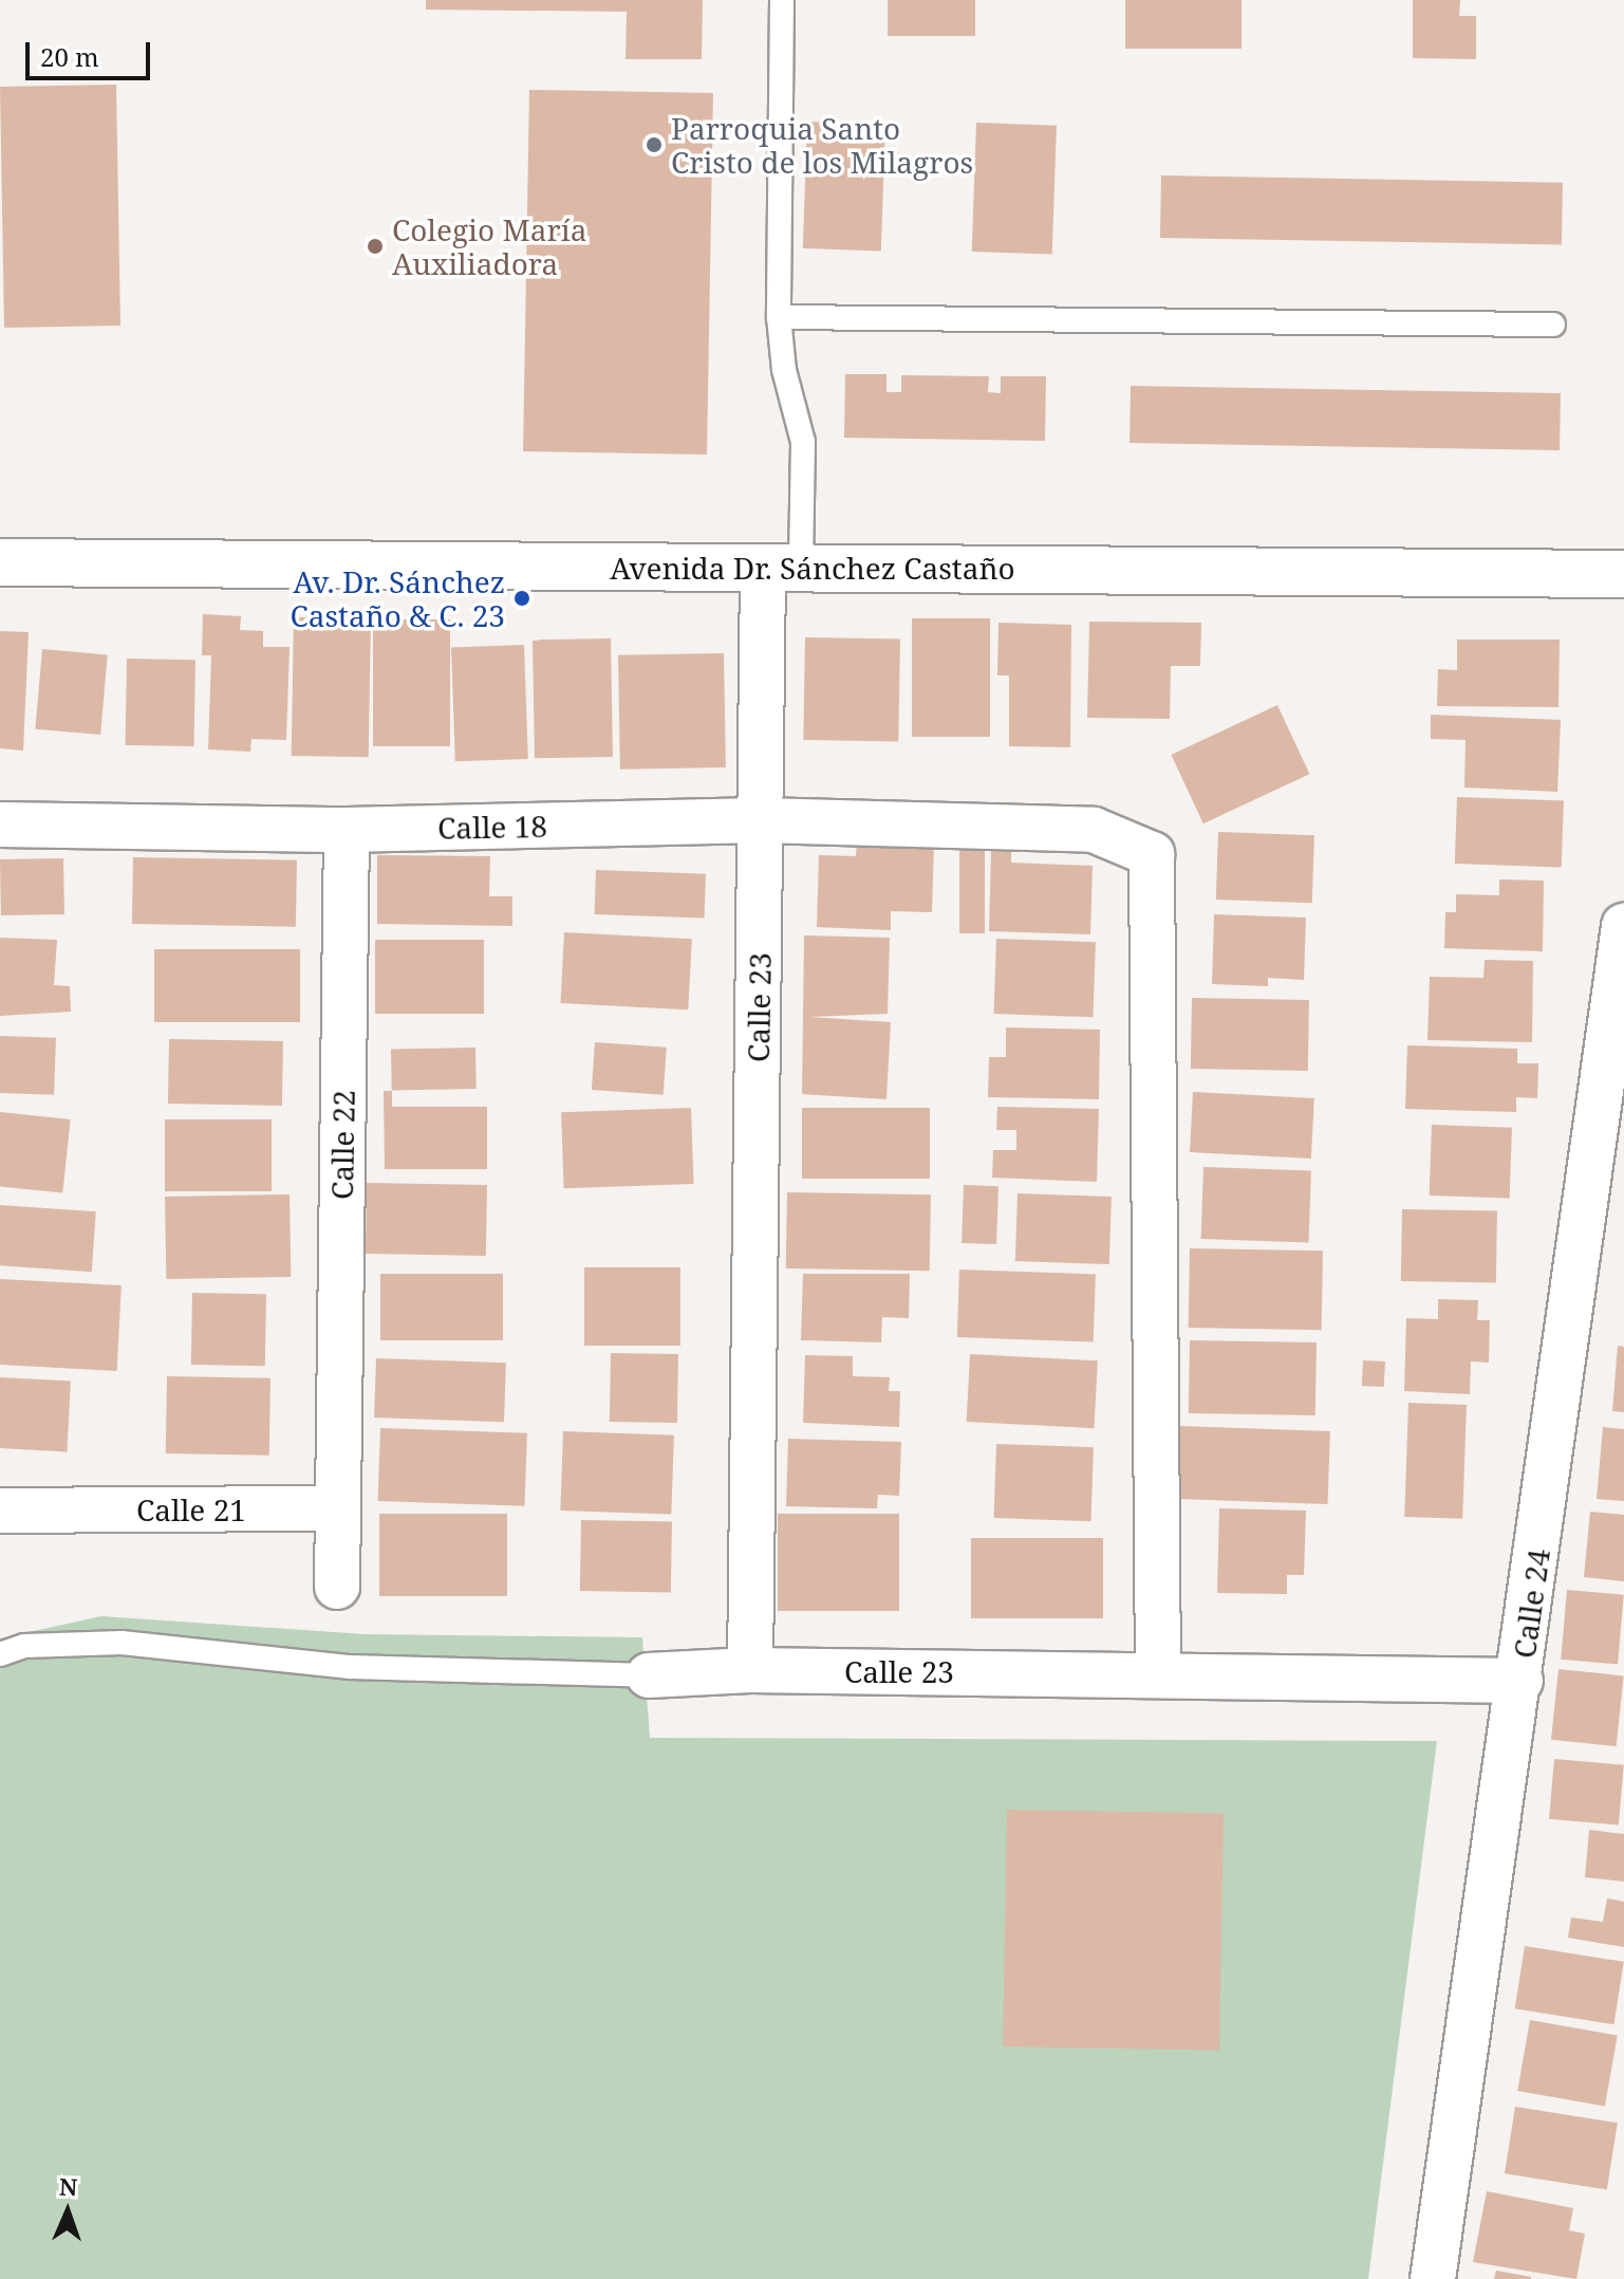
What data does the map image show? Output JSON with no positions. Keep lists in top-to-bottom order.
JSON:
{
  "streets": {
    "street": [
      "Avenida Dr. Sánchez Castaño",
      "Calle 18",
      "Calle 23",
      "Calle 22",
      "Calle 21",
      "Calle 24"
    ]
  },
  "crossings": [
    ["Avenida Dr. Sánchez Castaño", "Calle 23"],
    ["Calle 18", "Calle 23"],
    ["Calle 18", "Calle 22"],
    ["Calle 23", "Calle 24"],
    ["Calle 22", "Calle 21"]
  ],
  "places": ["Parroquia Santo Cristo de los Milagros", "Colegio María Auxiliadora", "Av. Dr. Sánchez Castaño & C. 23"],
  "scale_bar": "20 m",
  "north": "top"
}
